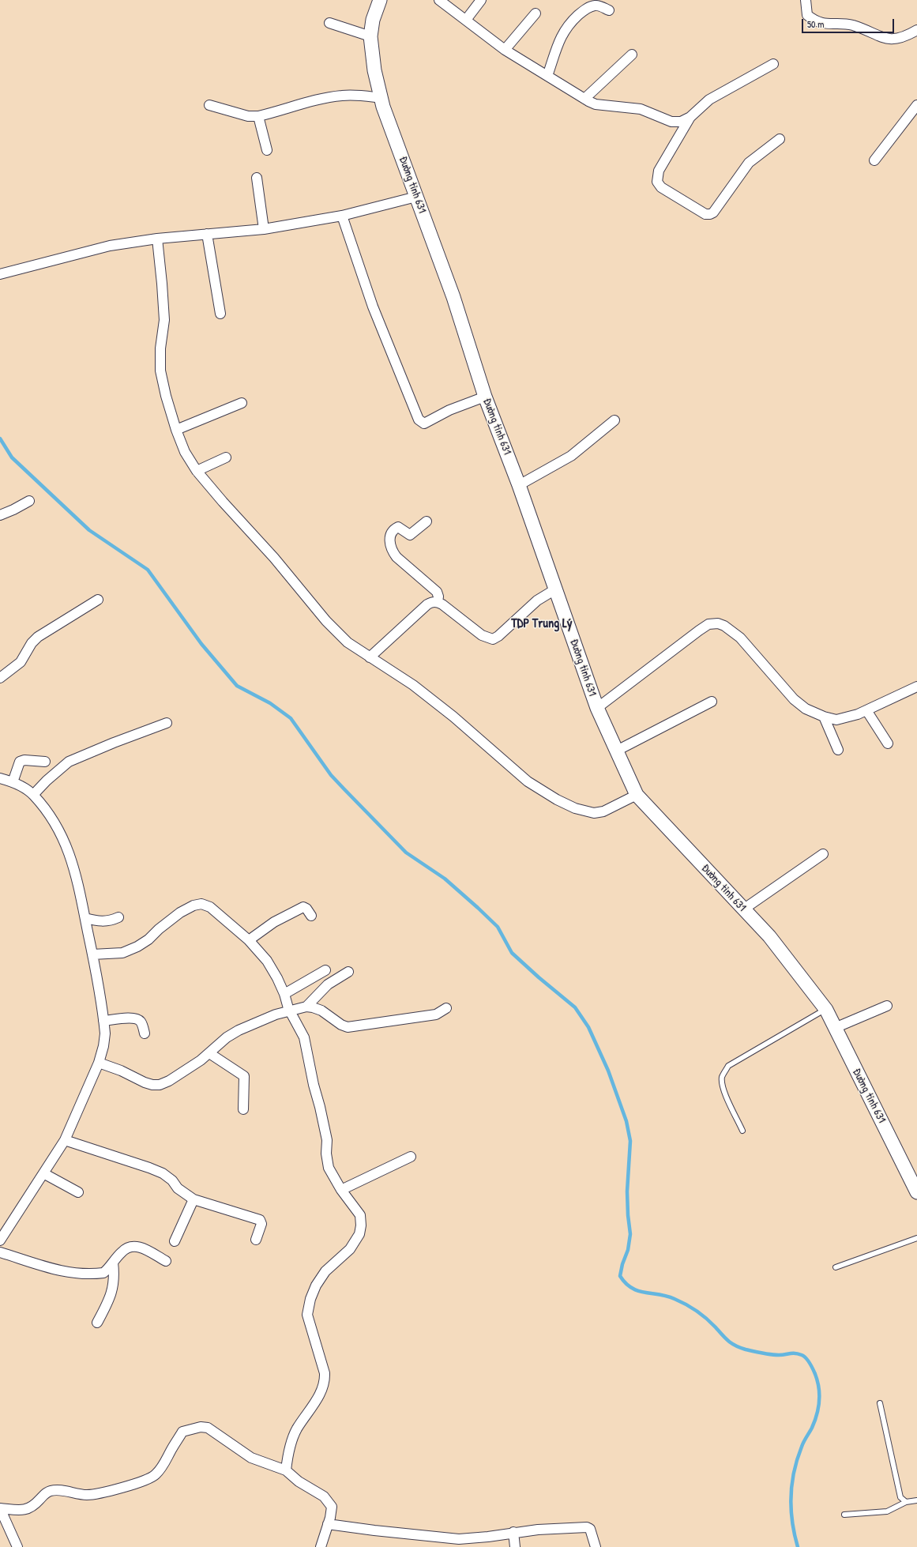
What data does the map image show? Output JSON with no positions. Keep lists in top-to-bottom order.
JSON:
{
  "streets": {
    "main road": ["Đường tỉnh 631"]
  },
  "districts": ["TDP Trung Lý"],
  "scale_bar": "50 m"
}
